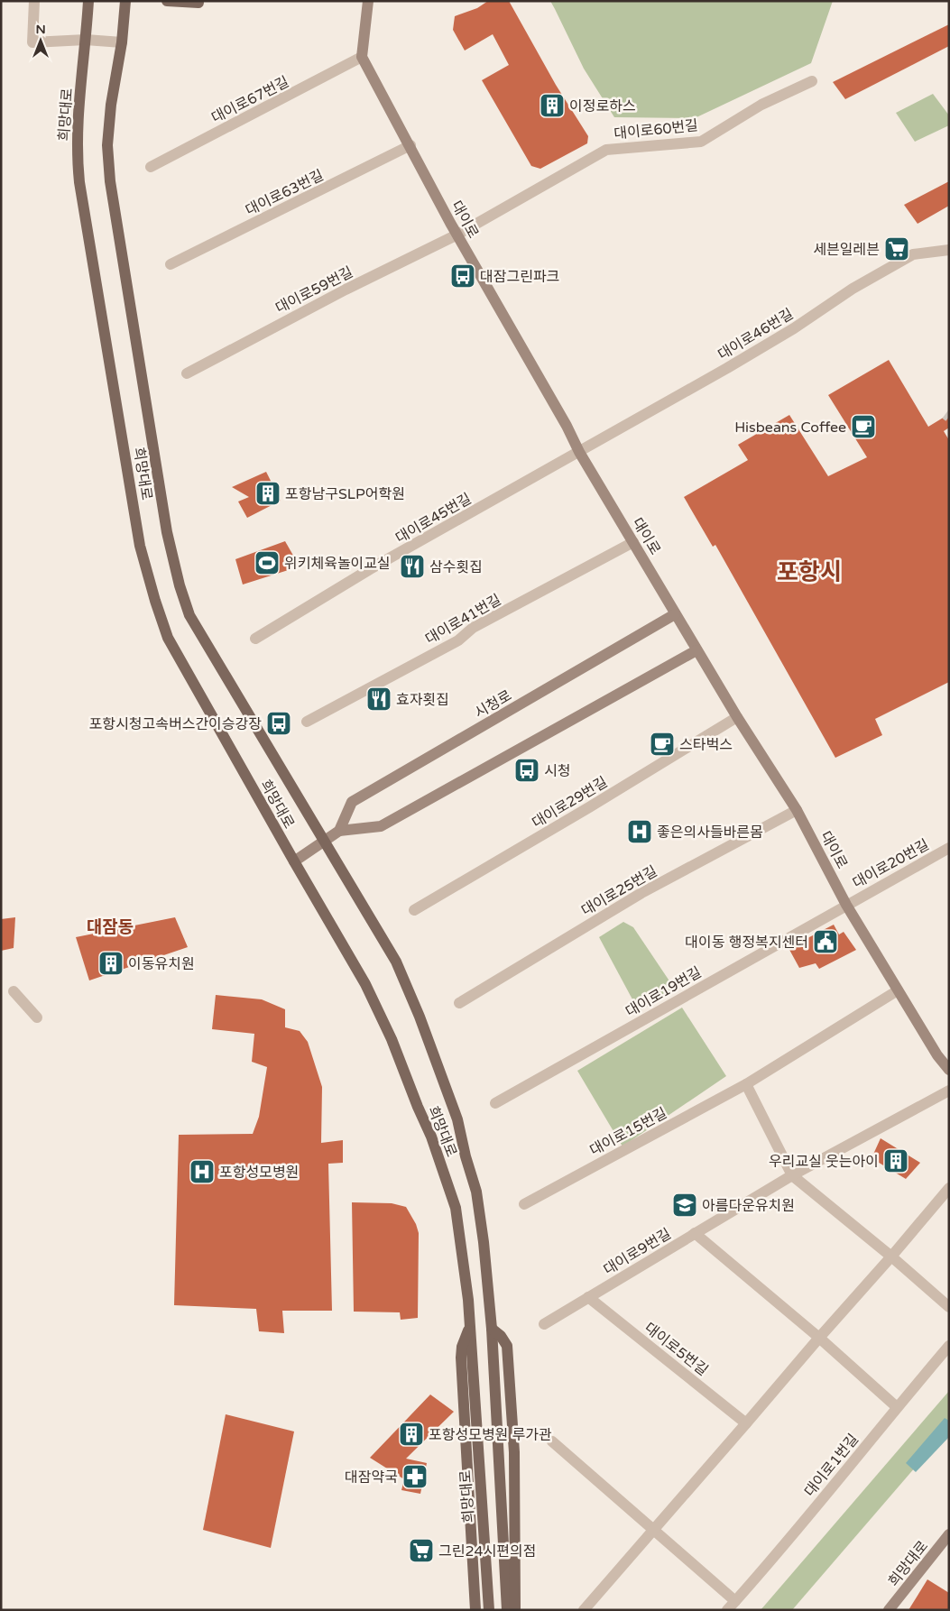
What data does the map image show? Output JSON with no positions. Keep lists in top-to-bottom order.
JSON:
{
  "streets": {
    "main road": ["희망대로"],
    "street": [
      "대이로67번길",
      "대이로60번길",
      "대이로63번길",
      "대이로",
      "대이로59번길",
      "대이로46번길",
      "대이로45번길",
      "대이로41번길",
      "시청로",
      "대이로29번길",
      "대이로20번길",
      "대이로25번길",
      "대이로19번길",
      "대이로15번길",
      "대이로9번길",
      "대이로5번길",
      "대이로1번길"
    ]
  },
  "crossings": [
    ["대이로67번길", "대이로"],
    ["대이로60번길", "대이로"],
    ["대이로60번길", "대이로59번길"],
    ["대이로63번길", "대이로"],
    ["대이로", "대이로59번길"],
    ["대이로", "대이로46번길"],
    ["대이로", "대이로45번길"],
    ["대이로", "대이로41번길"],
    ["대이로", "시청로"],
    ["대이로", "대이로29번길"],
    ["대이로", "대이로20번길"],
    ["대이로", "대이로25번길"],
    ["대이로", "대이로19번길"],
    ["대이로", "대이로15번길"],
    ["대이로46번길", "대이로45번길"],
    ["대이로20번길", "대이로19번길"],
    ["대이로9번길", "대이로5번길"]
  ],
  "districts": ["포항시", "대잠동"],
  "places": {
    "building": [
      "이정로하스",
      "포항남구SLP어학원",
      "이동유치원",
      "우리교실 웃는아이",
      "포항성모병원 루가관"
    ],
    "supermarket": ["세븐일레븐", "그린24시편의점"],
    "bus stop": ["대잠그린파크", "포항시청고속버스간이승강장", "시청"],
    "cafe": ["Hisbeans Coffee", "스타벅스"],
    "sports": ["위키체육놀이교실"],
    "restaurant": ["삼수횟집", "효자횟집"],
    "hospital": ["좋은의사들바른몸", "포항성모병원"],
    "public building": ["대이동 행정복지센터"],
    "school or university": ["아름다운유치원"],
    "pharmacy": ["대잠약국"]
  },
  "north": "top"
}
